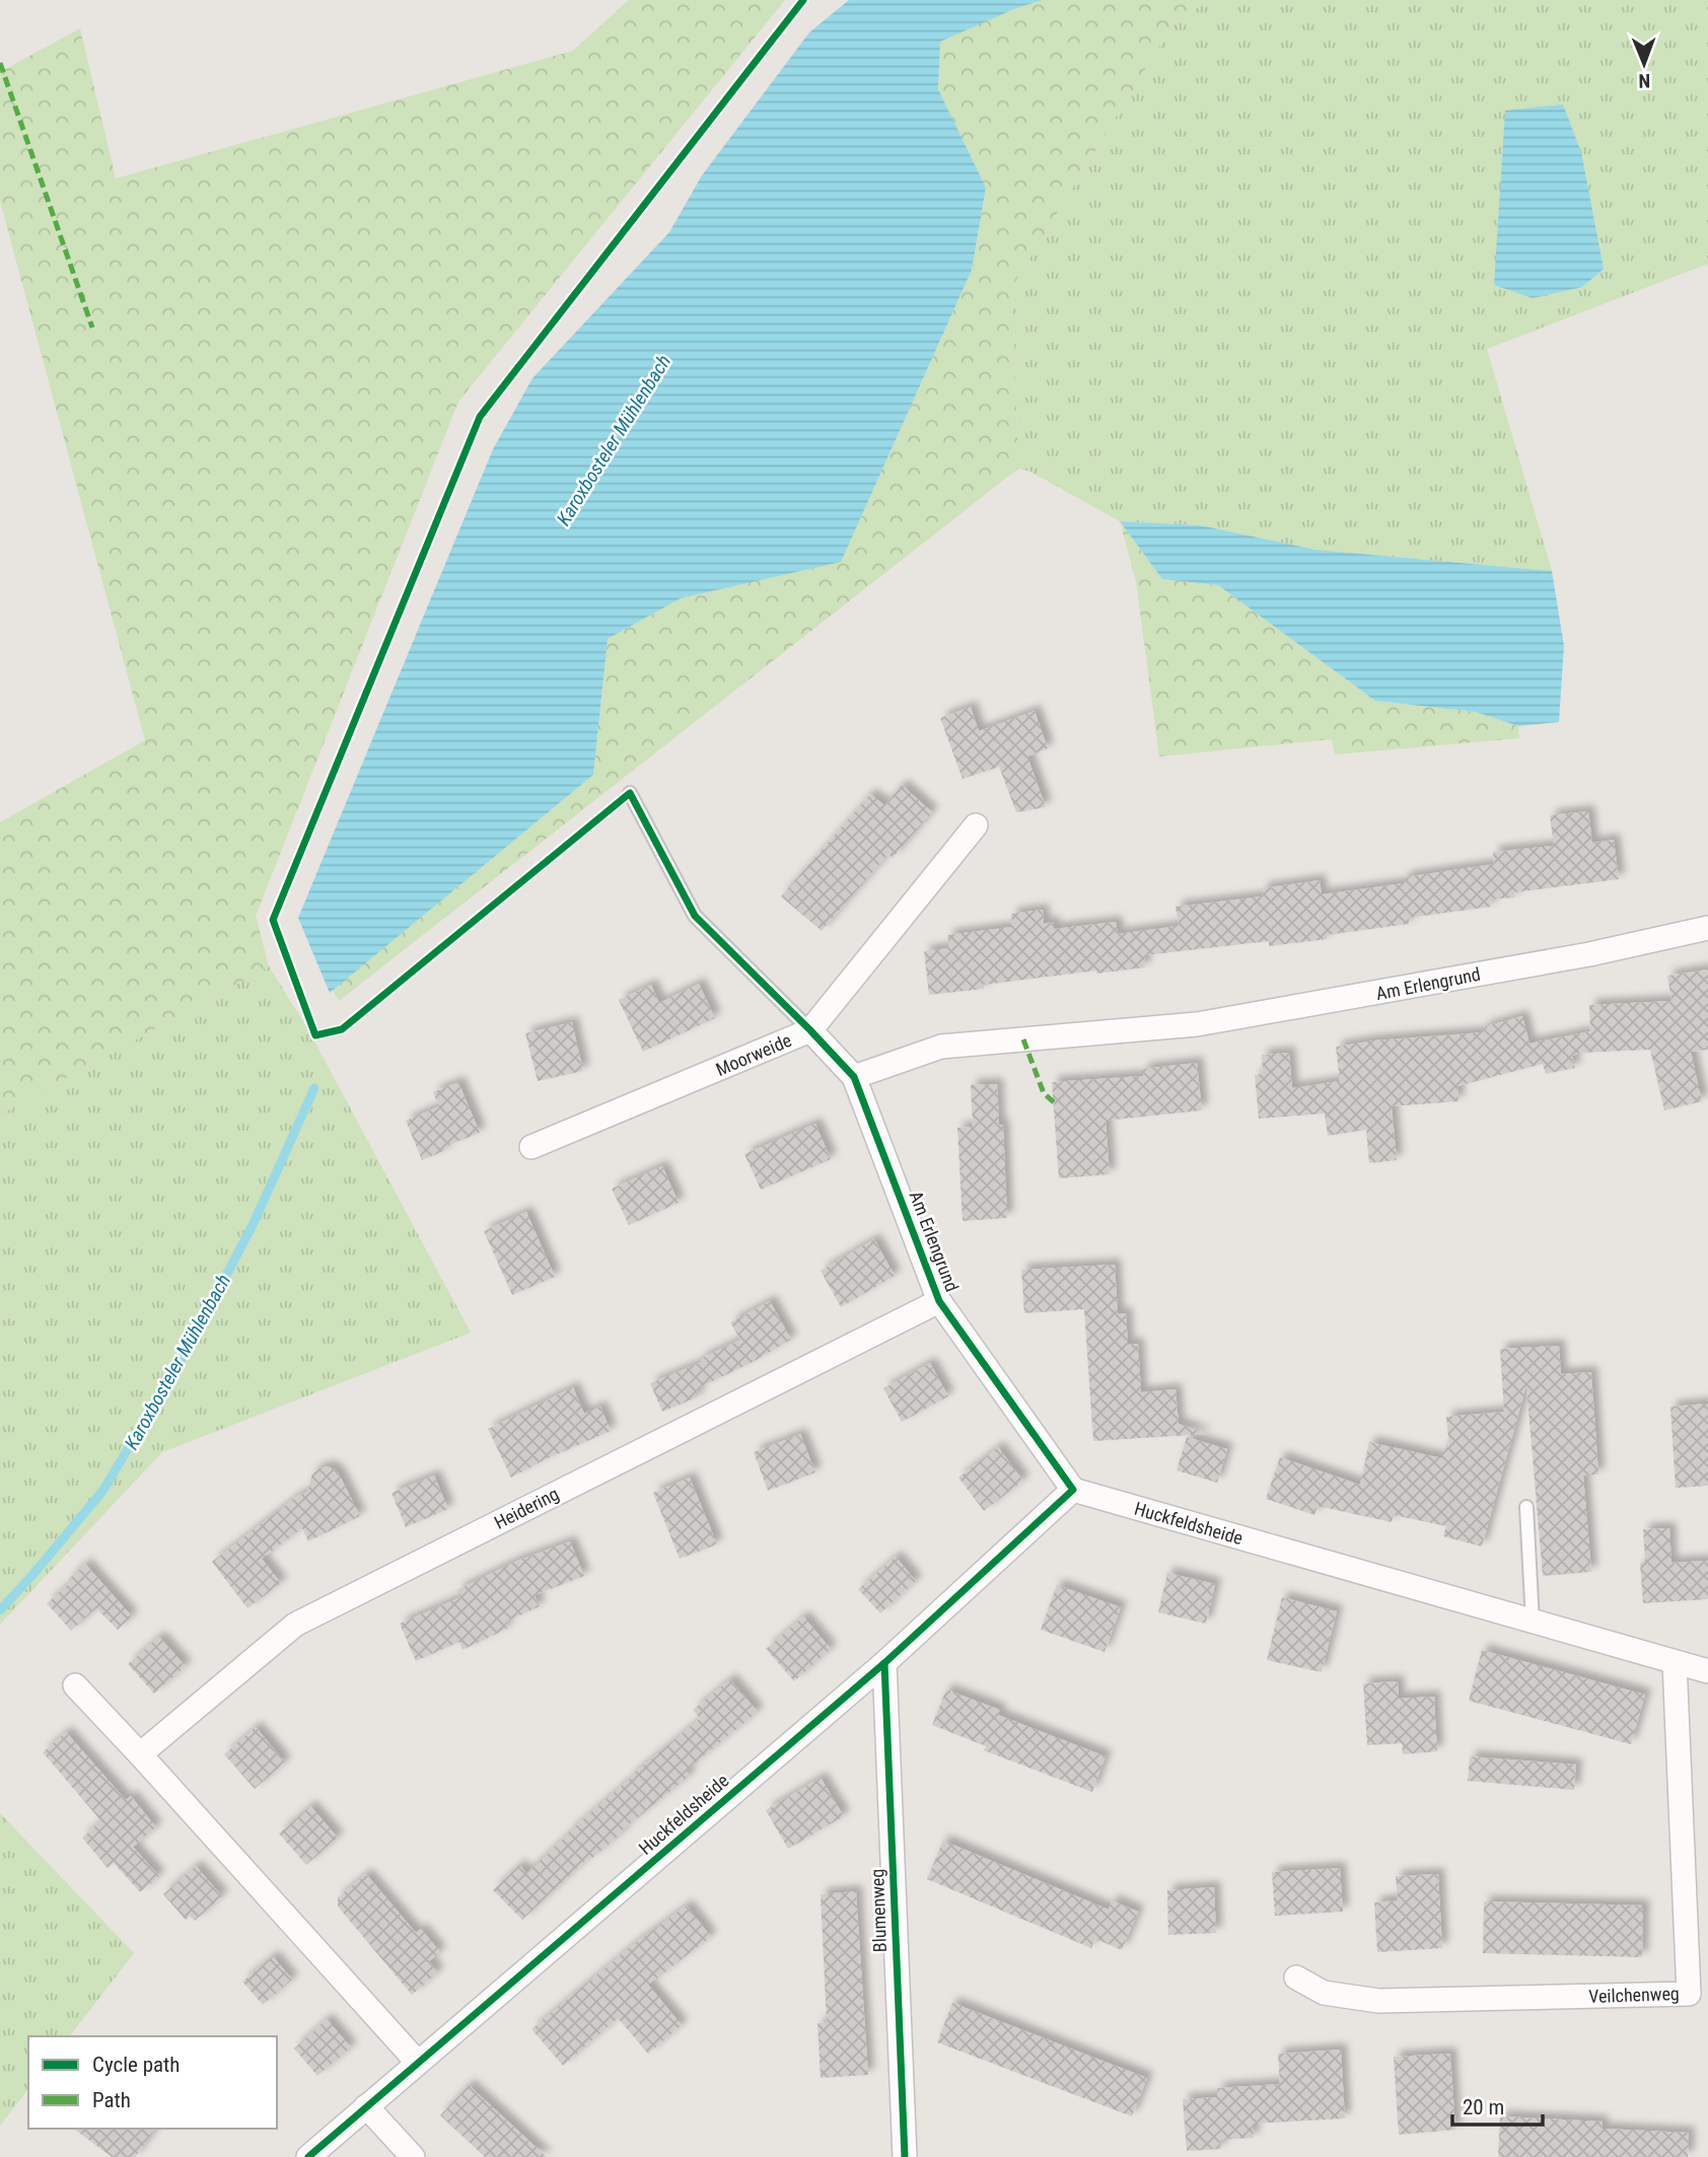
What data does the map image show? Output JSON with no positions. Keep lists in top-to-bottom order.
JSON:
{
  "streets": {
    "street": [
      "Am Erlengrund",
      "Moorweide",
      "Heidering",
      "Huckfeldsheide",
      "Blumenweg",
      "Veilchenweg"
    ]
  },
  "crossings": [
    ["Am Erlengrund", "Moorweide"],
    ["Am Erlengrund", "Heidering"],
    ["Am Erlengrund", "Huckfeldsheide"],
    ["Huckfeldsheide", "Blumenweg"],
    ["Huckfeldsheide", "Veilchenweg"]
  ],
  "water": ["Karoxbosteler Mühlenbach"],
  "legend": ["Cycle path", "Path"],
  "scale_bar": "20 m",
  "north": "bottom"
}
